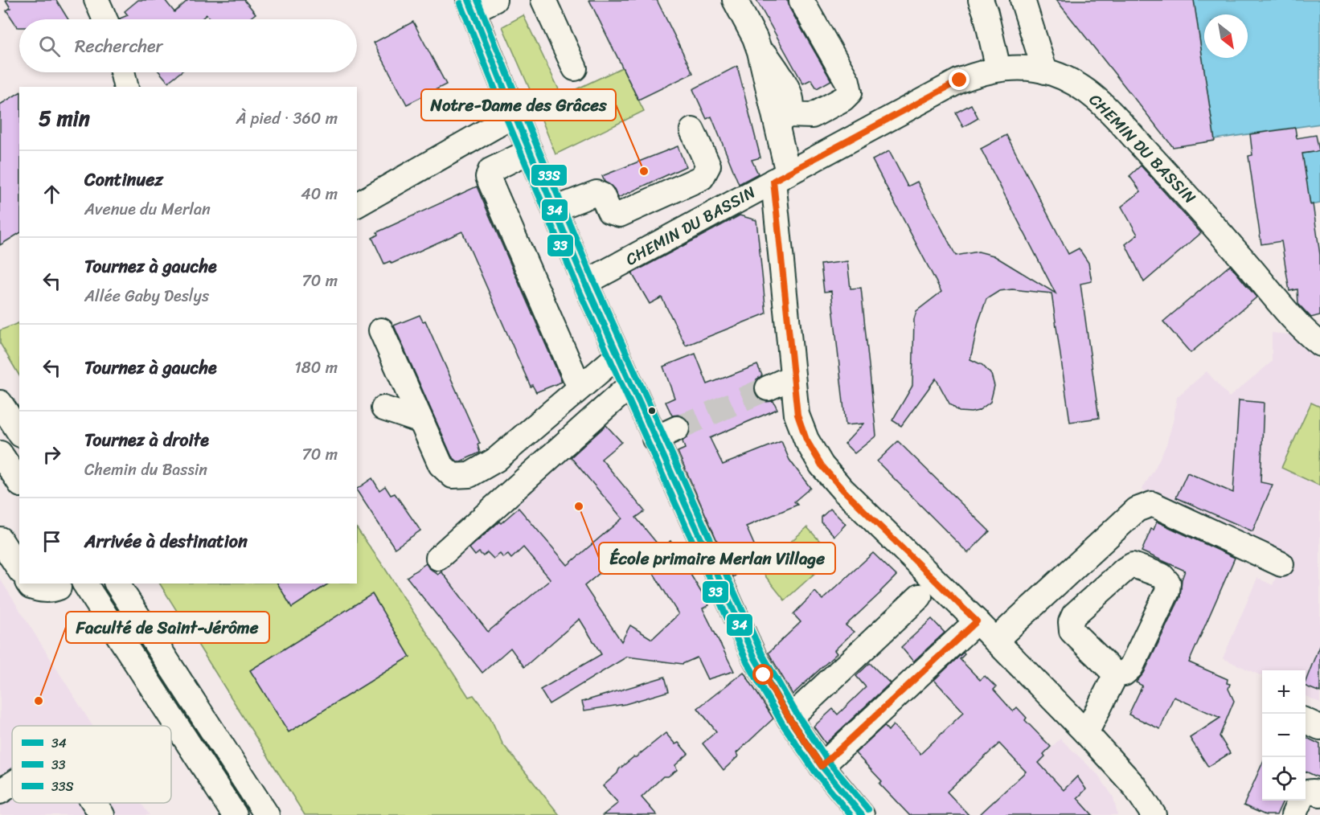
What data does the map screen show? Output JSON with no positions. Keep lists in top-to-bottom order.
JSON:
{
  "streets": {
    "street": ["CHEMIN DU BASSIN"]
  },
  "places": ["Notre-Dame des Grâces", "École primaire Merlan Village", "Faculté de Saint-Jérôme"],
  "lines": ["transit line 34", "transit line 33S", "transit line 33"],
  "legend": ["34", "33", "33S"],
  "north": "bottom right",
  "page": {
    "search": "Rechercher",
    "heading": ["5 min", "À pied · 360 m"],
    "list": [
      ["Continuez", "Avenue du Merlan", "40 m"],
      ["Tournez à gauche", "Allée Gaby Deslys", "70 m"],
      ["Tournez à gauche", "180 m"],
      ["Tournez à droite", "Chemin du Bassin", "70 m"],
      "Arrivée à destination"
    ],
    "map_buttons": ["+", "−"]
  }
}
